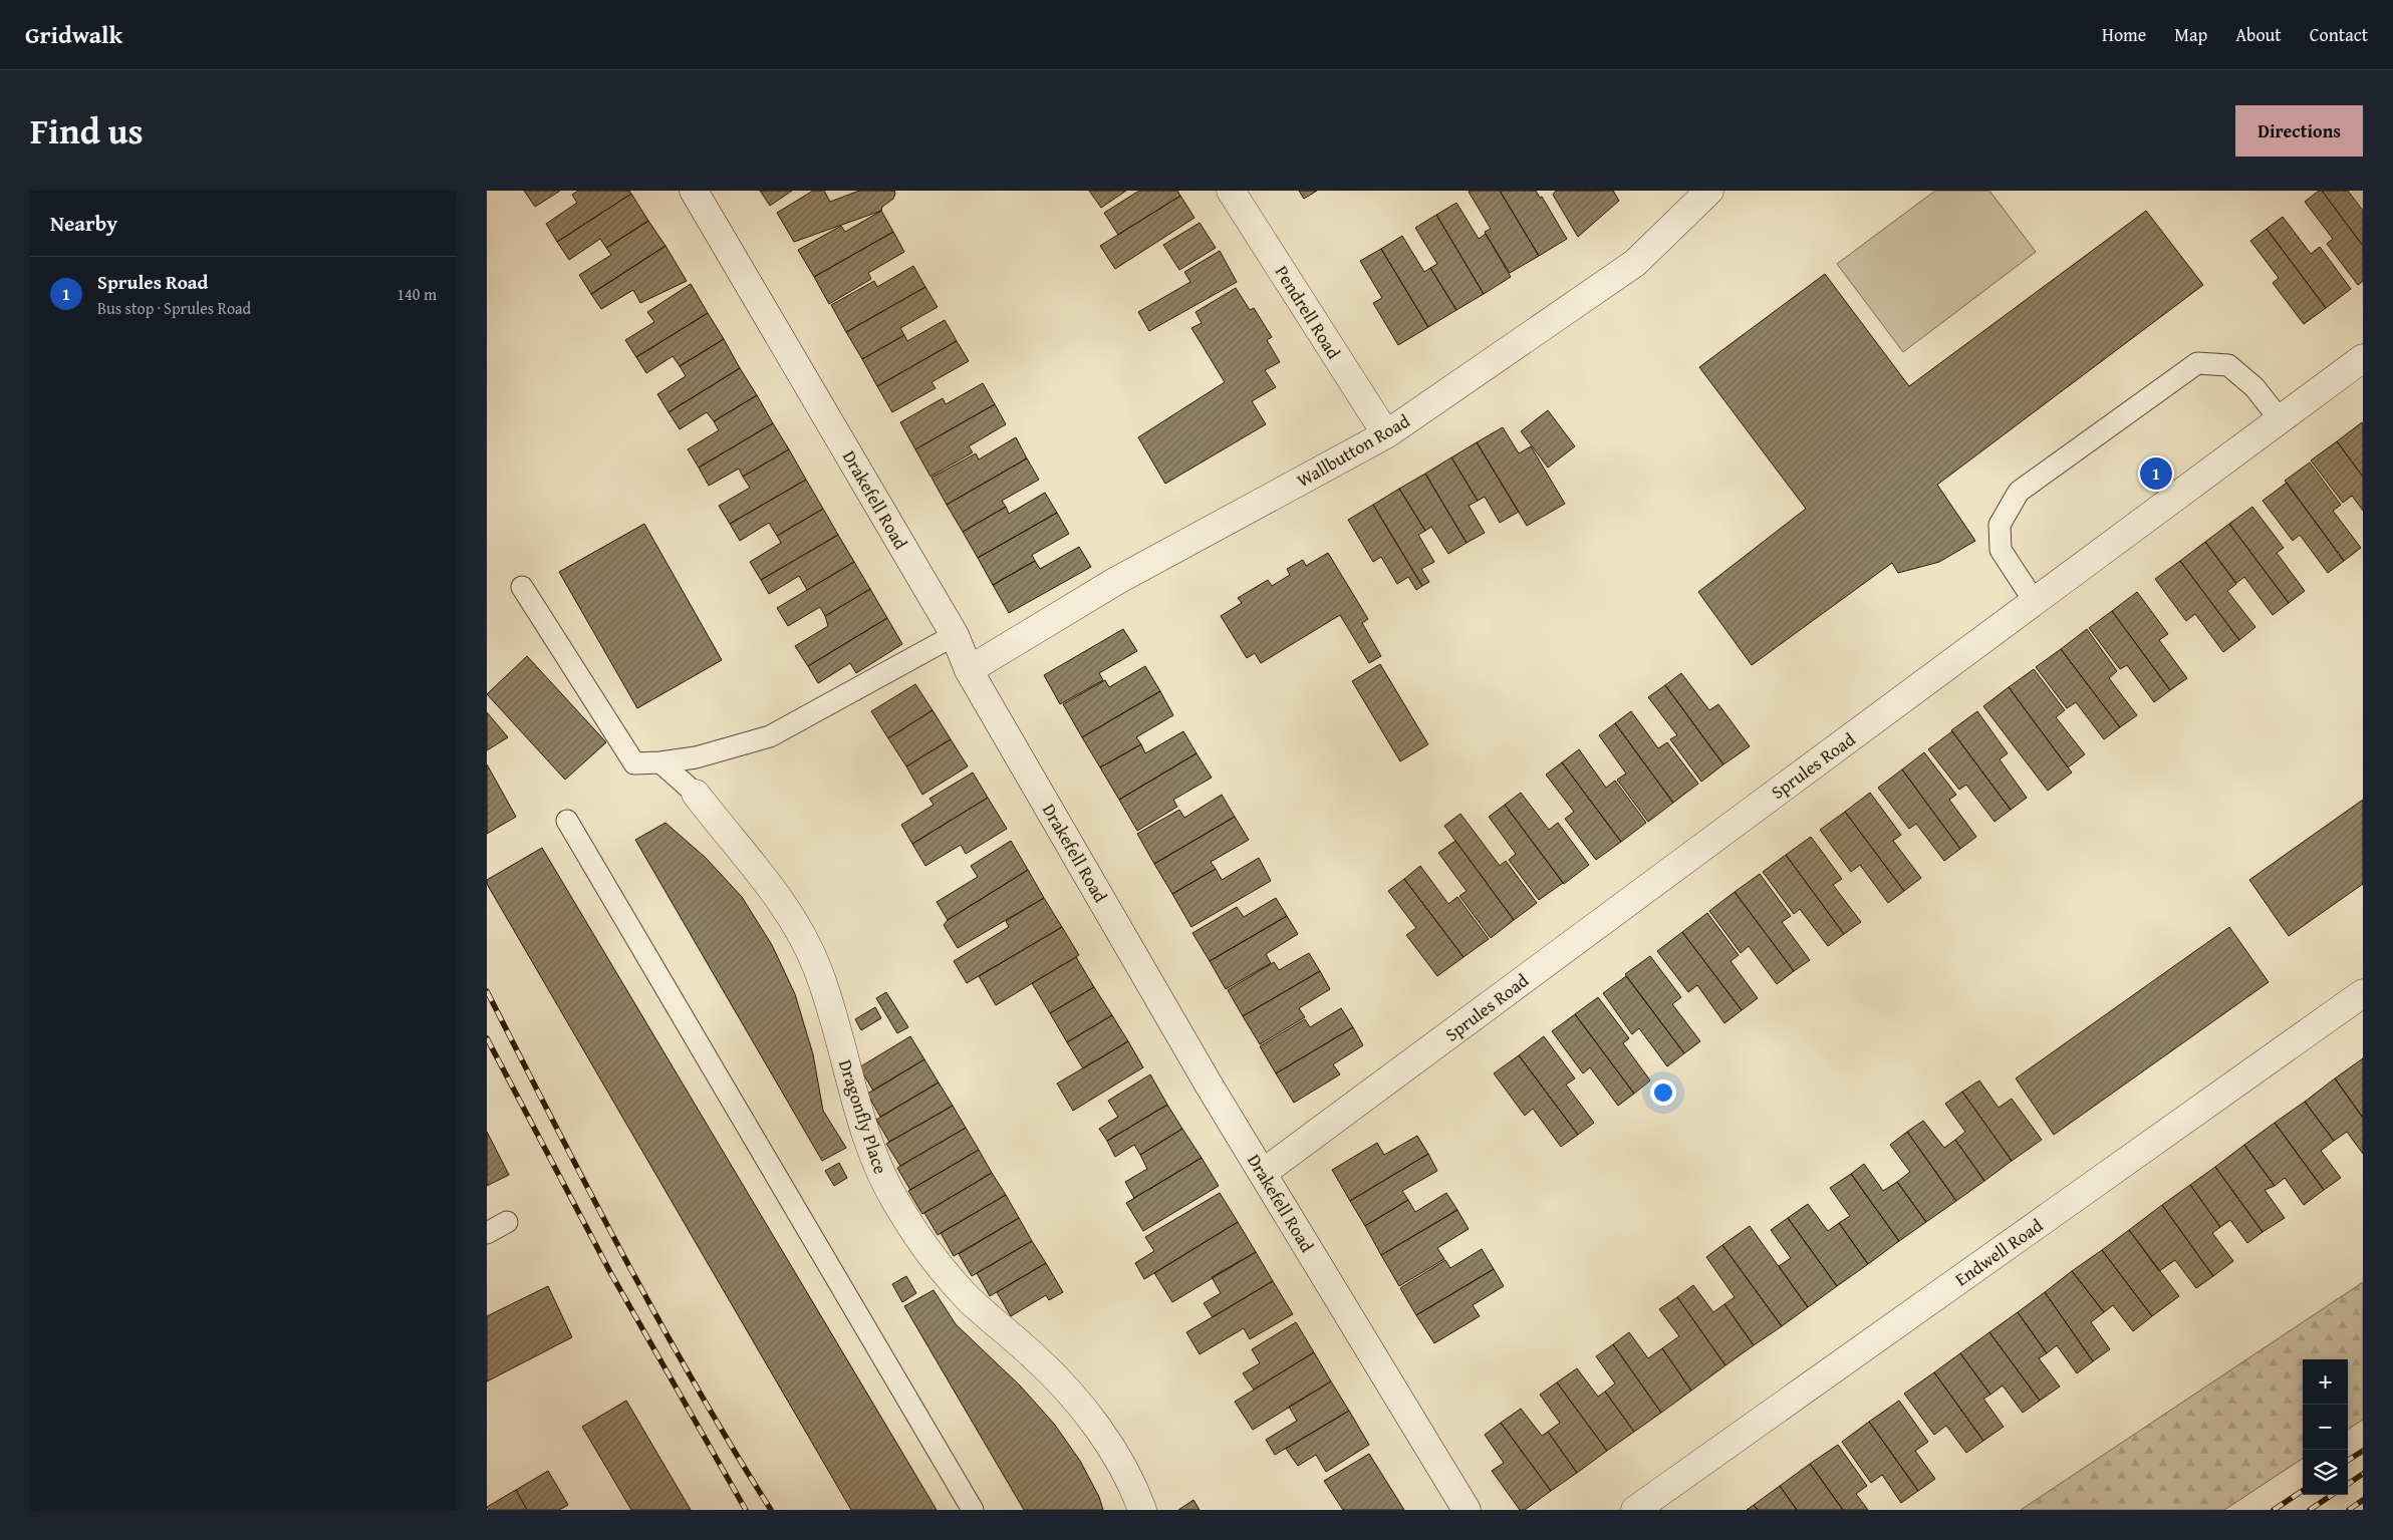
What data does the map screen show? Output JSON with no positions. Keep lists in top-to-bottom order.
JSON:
{
  "streets": {
    "street": [
      "Pendrell Road",
      "Wallbutton Road",
      "Drakefell Road",
      "Sprules Road",
      "Dragonfly Place",
      "Endwell Road"
    ]
  },
  "crossings": [
    ["Pendrell Road", "Wallbutton Road"],
    ["Wallbutton Road", "Drakefell Road"],
    ["Drakefell Road", "Sprules Road"]
  ],
  "page": {
    "header": "Gridwalk",
    "nav": [
      "Home",
      "Map",
      "About",
      "Contact"
    ],
    "title": "Find us",
    "buttons": "Directions",
    "heading": "Nearby",
    "list": [
      {
        "mark": "1",
        "name": "Sprules Road",
        "note": "Bus stop · Sprules Road",
        "value": "140 m"
      }
    ],
    "pins": "1",
    "map_buttons": ["+", "−"]
  }
}
